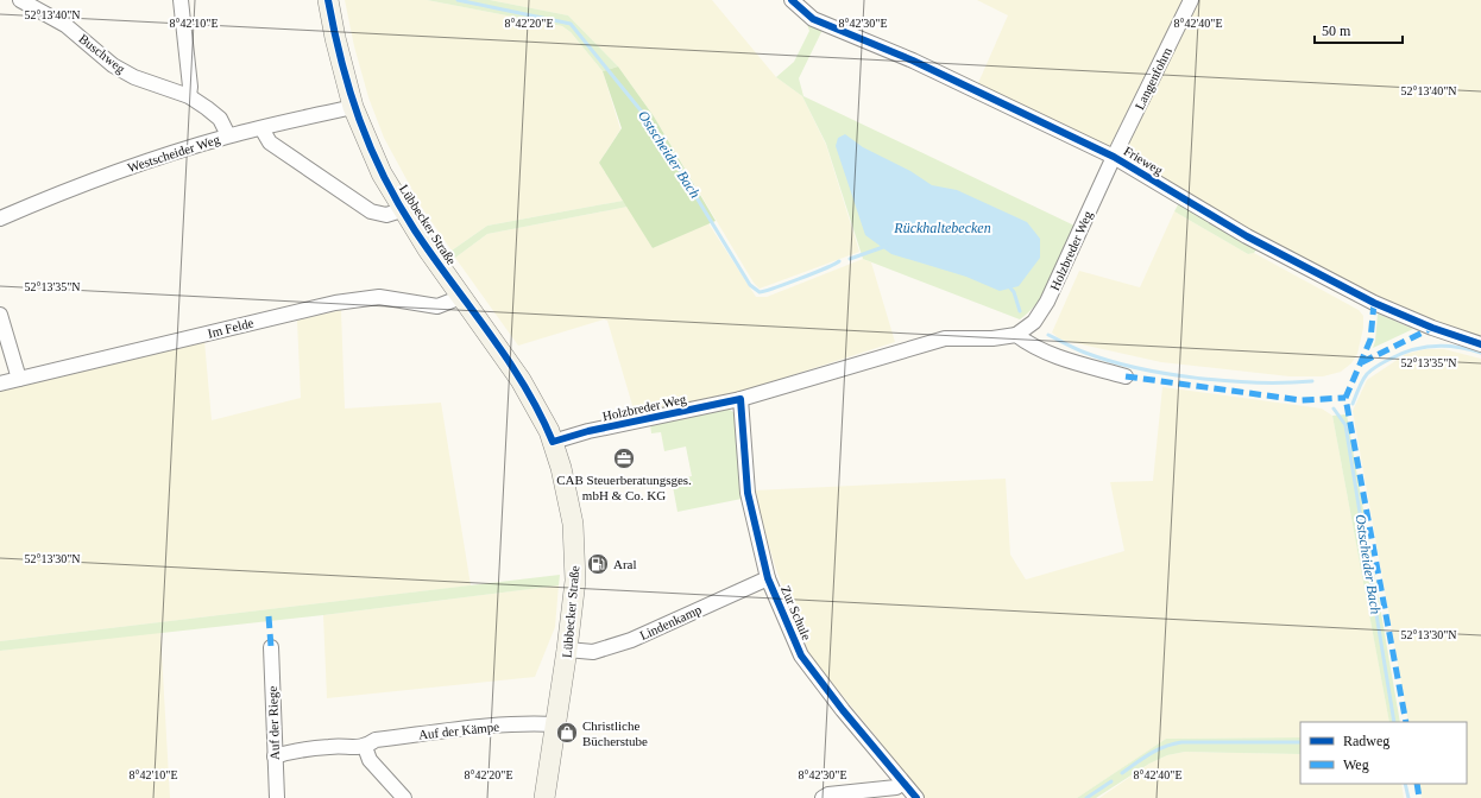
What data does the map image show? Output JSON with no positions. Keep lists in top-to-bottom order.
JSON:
{
  "streets": {
    "main road": ["Lübbecker Straße"],
    "street": [
      "Buschweg",
      "Langenfohrn",
      "Westscheider Weg",
      "Frieweg",
      "Holzbreder Weg",
      "Im Felde",
      "Zur Schule",
      "Lindenkamp",
      "Auf der Riege",
      "Auf der Kämpe"
    ]
  },
  "crossings": [
    ["Buschweg", "Westscheider Weg"],
    ["Langenfohrn", "Frieweg"],
    ["Langenfohrn", "Holzbreder Weg"],
    ["Westscheider Weg", "Lübbecker Straße"],
    ["Frieweg", "Holzbreder Weg"],
    ["Lübbecker Straße", "Holzbreder Weg"],
    ["Lübbecker Straße", "Im Felde"],
    ["Lübbecker Straße", "Lindenkamp"],
    ["Lübbecker Straße", "Auf der Kämpe"],
    ["Holzbreder Weg", "Zur Schule"],
    ["Zur Schule", "Lindenkamp"],
    ["Auf der Riege", "Auf der Kämpe"]
  ],
  "water": ["Ostscheider Bach", "Rückhaltebecken"],
  "places": {
    "office": ["CAB Steuerberatungsges. mbH & Co. KG"],
    "fuel station": ["Aral"],
    "shop": ["Christliche Bücherstube"]
  },
  "legend": ["Radweg", "Weg"],
  "scale_bar": "50 m",
  "coordinates": [
    "52°13'40\"N",
    "8°42'10\"E",
    "8°42'20\"E",
    "8°42'30\"E",
    "8°42'40\"E",
    "52°13'35\"N",
    "52°13'30\"N"
  ]
}
